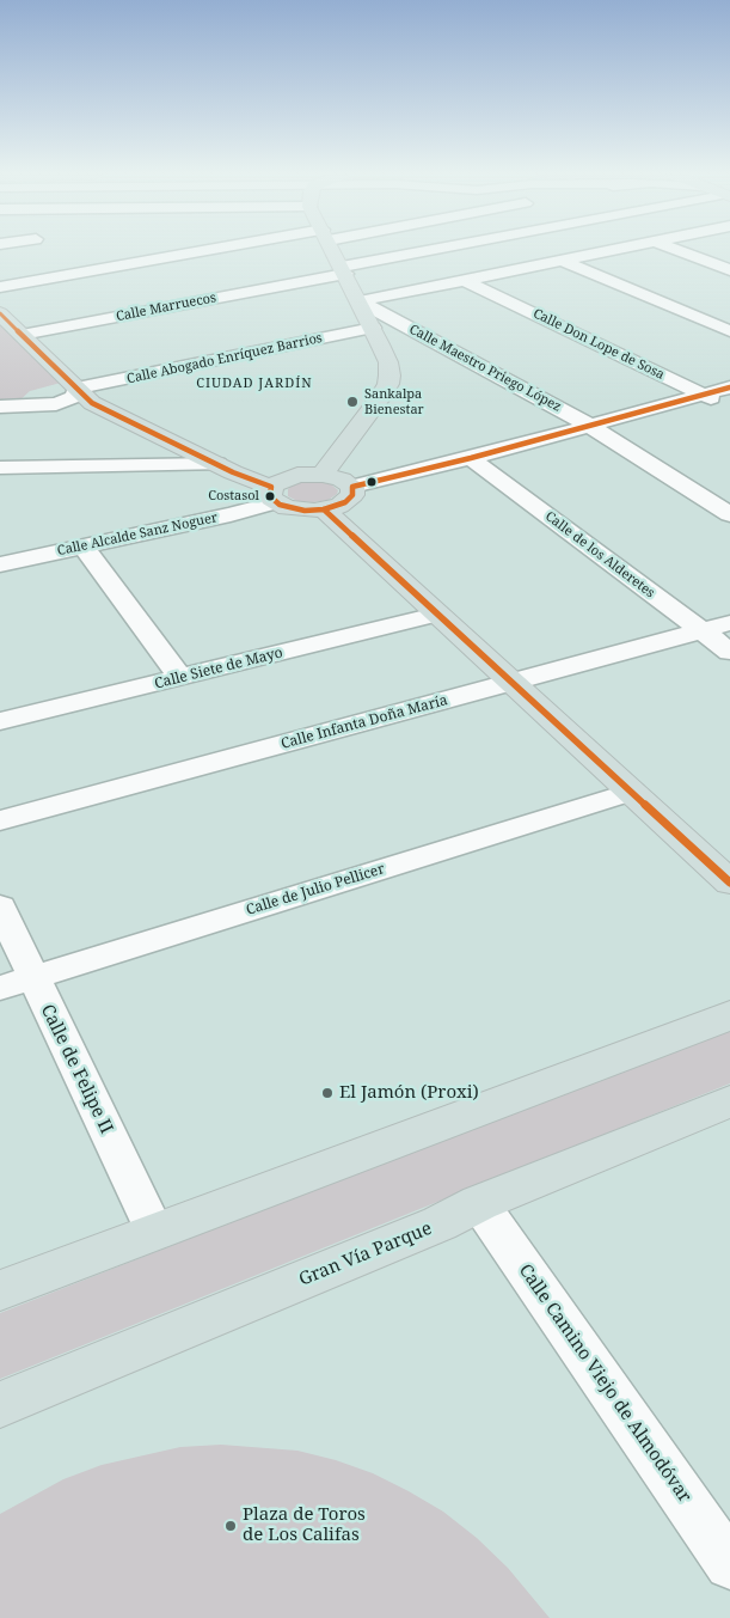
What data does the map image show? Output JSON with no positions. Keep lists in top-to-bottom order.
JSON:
{
  "streets": {
    "main road": ["Gran Vía Parque"],
    "street": [
      "Calle Marruecos",
      "Calle Don Lope de Sosa",
      "Calle Abogado Enríquez Barrios",
      "Calle Maestro Priego López",
      "Calle Alcalde Sanz Noguer",
      "Calle de los Alderetes",
      "Calle Siete de Mayo",
      "Calle Infanta Doña María",
      "Calle de Julio Pellicer",
      "Calle de Felipe II",
      "Calle Camino Viejo de Almodóvar"
    ]
  },
  "crossings": [
    ["Calle de los Alderetes", "Calle Infanta Doña María"],
    ["Calle de Julio Pellicer", "Calle de Felipe II"],
    ["Gran Vía Parque", "Calle Camino Viejo de Almodóvar"]
  ],
  "districts": ["CIUDAD JARDÍN"],
  "places": [
    "Sankalpa Bienestar",
    "Costasol",
    "El Jamón (Proxi)",
    "Plaza de Toros de Los Califas"
  ]
}
